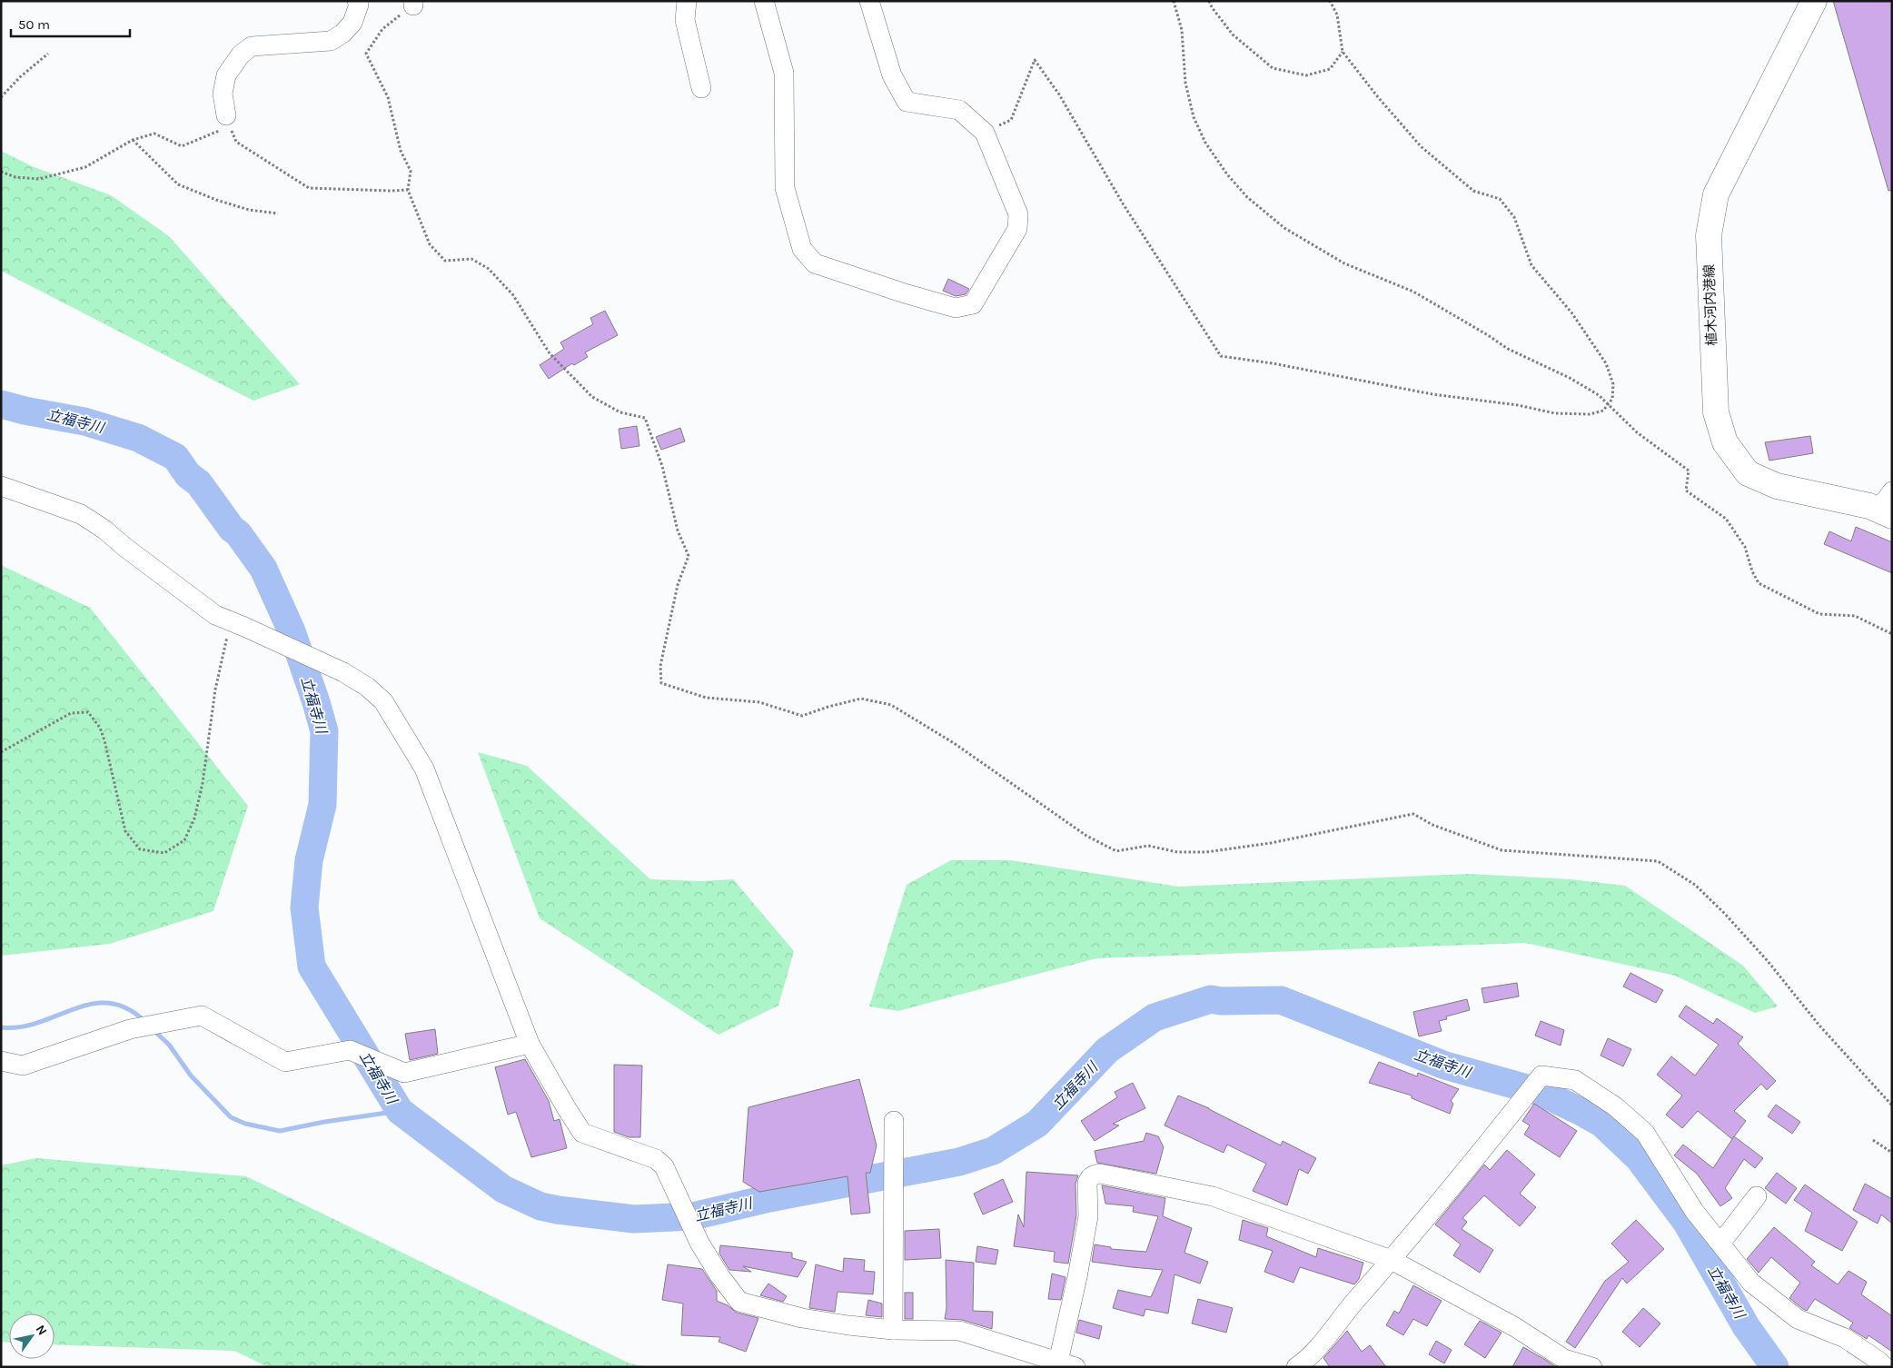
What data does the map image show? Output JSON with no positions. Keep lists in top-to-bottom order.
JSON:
{
  "streets": {
    "main road": ["植木河内港線"]
  },
  "water": ["立福寺川"],
  "scale_bar": "50 m",
  "north": "top right"
}
